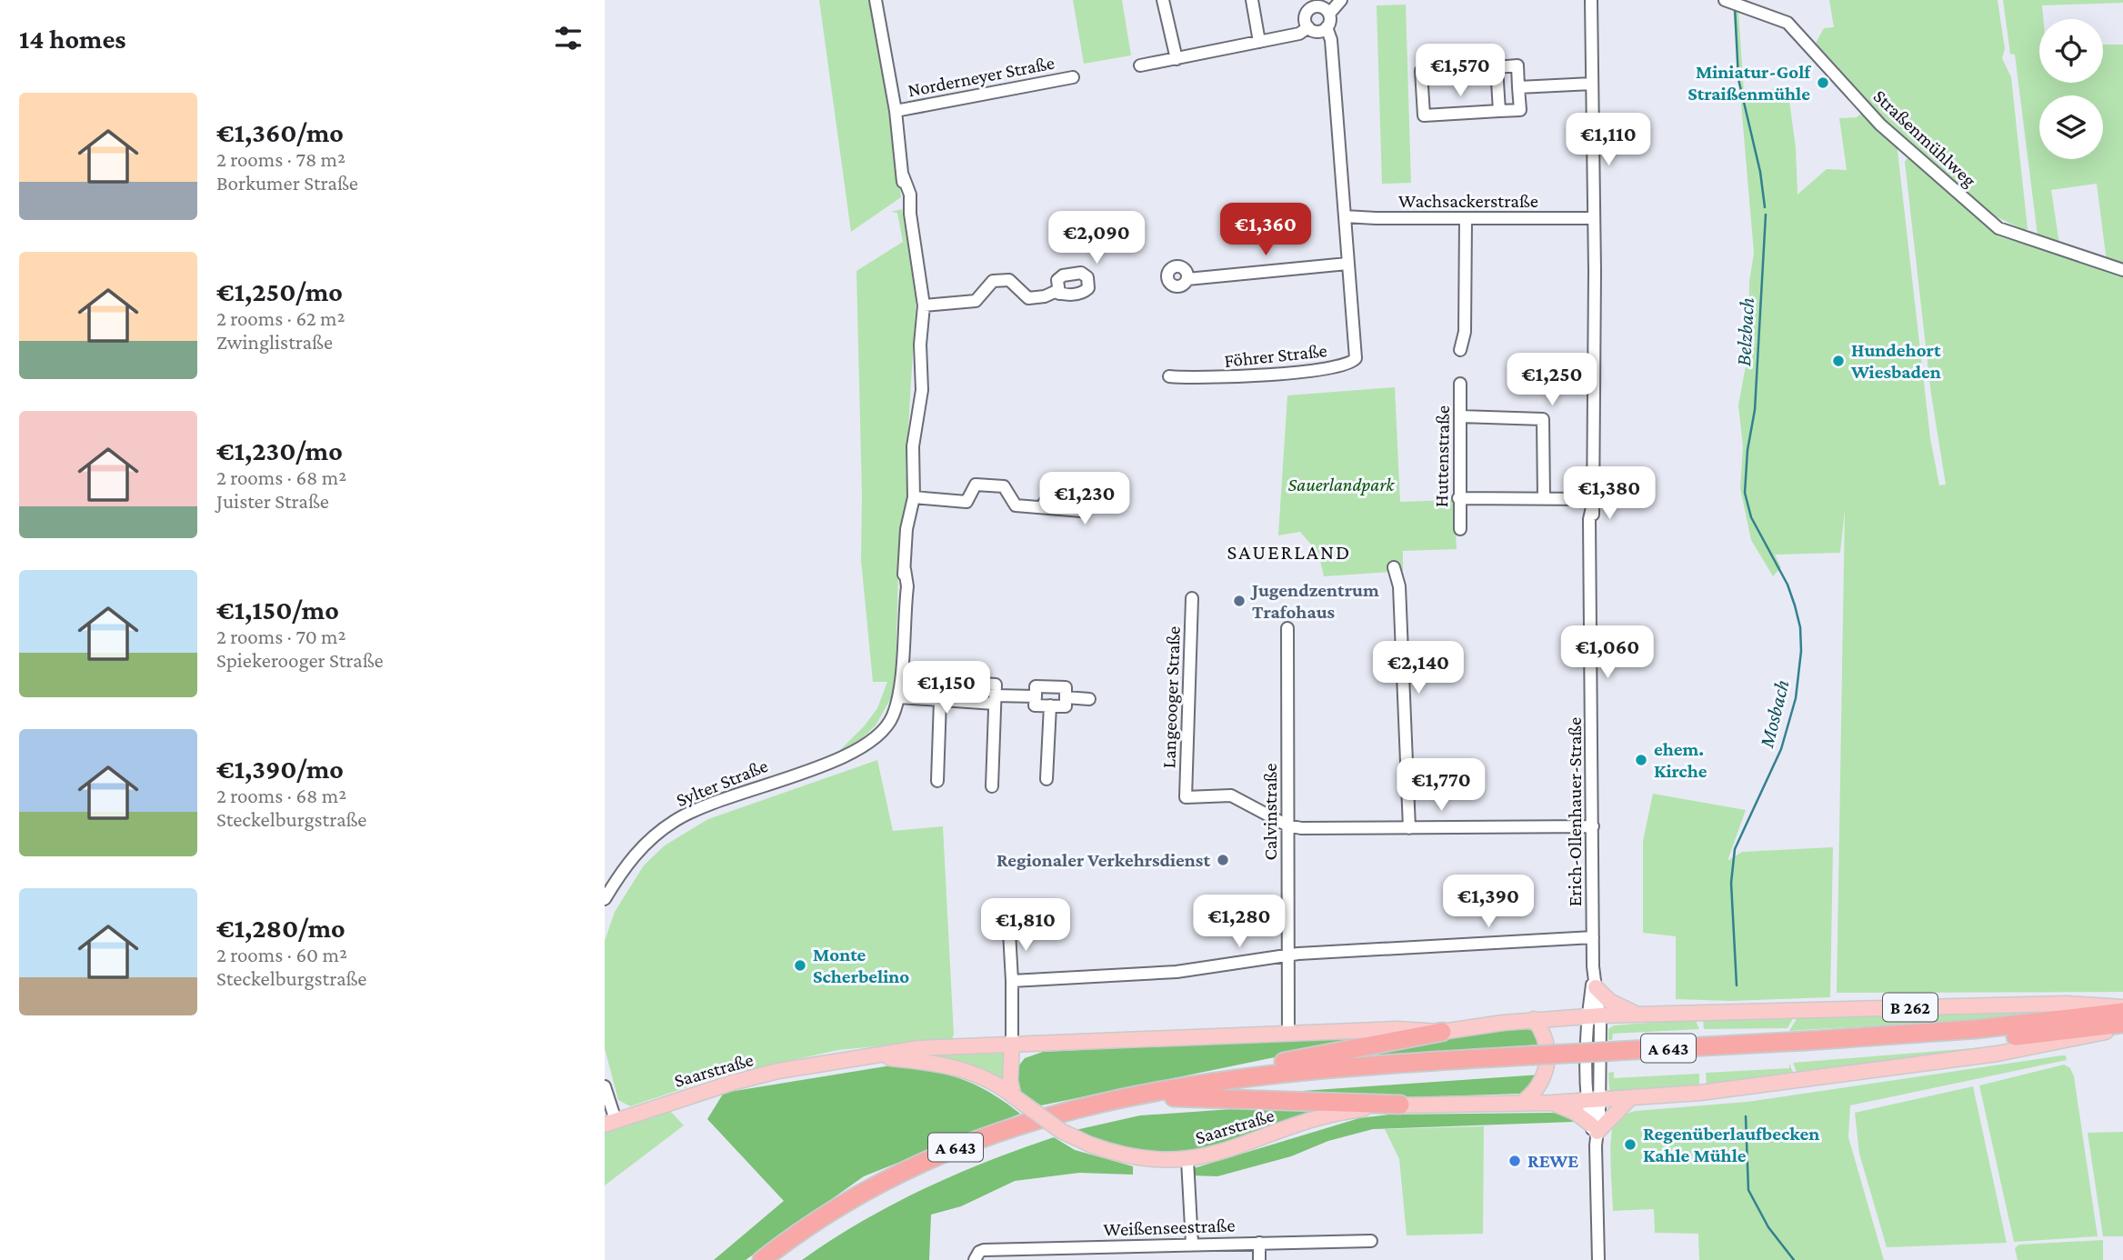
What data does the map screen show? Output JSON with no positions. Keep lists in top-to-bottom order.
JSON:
{
  "streets": {
    "highway": ["A 643"],
    "main road": ["B 262", "Saarstraße"],
    "street": [
      "Norderneyer Straße",
      "Straßenmühlweg",
      "Wachsackerstraße",
      "Föhrer Straße",
      "Huttenstraße",
      "Langeooger Straße",
      "Sylter Straße",
      "Calvinstraße",
      "Erich-Ollenhauer-Straße",
      "Weißenseestraße"
    ]
  },
  "crossings": [
    ["Norderneyer Straße", "Sylter Straße"],
    ["Wachsackerstraße", "Föhrer Straße"],
    ["Wachsackerstraße", "Erich-Ollenhauer-Straße"],
    ["Langeooger Straße", "Calvinstraße"],
    ["Calvinstraße", "Saarstraße"],
    ["Erich-Ollenhauer-Straße", "B 262"],
    ["Erich-Ollenhauer-Straße", "Saarstraße"],
    ["B 262", "Saarstraße"],
    ["A 643", "Saarstraße"]
  ],
  "districts": ["SAUERLAND"],
  "water": ["Belzbach", "Mosbach"],
  "parks": ["Sauerlandpark"],
  "places": [
    "Miniatur-Golf Straißenmühle",
    "Hundehort Wiesbaden",
    "Jugendzentrum Trafohaus",
    "ehem. Kirche",
    "Regionaler Verkehrsdienst",
    "Monte Scherbelino",
    "Regenüberlaufbecken Kahle Mühle",
    "REWE"
  ],
  "page": {
    "heading": "14 homes",
    "price": [
      "€1,570",
      "€1,110",
      "€1,360",
      "€2,090",
      "€1,250",
      "€1,380",
      "€1,230",
      "€1,060",
      "€2,140",
      "€1,150",
      "€1,770",
      "€1,390",
      "€1,280",
      "€1,810"
    ],
    "list": [
      {
        "name": "€1,360/mo",
        "note": "2 rooms · 78 m² · Borkumer Straße"
      },
      {
        "name": "€1,250/mo",
        "note": "2 rooms · 62 m² · Zwinglistraße"
      },
      {
        "name": "€1,230/mo",
        "note": "2 rooms · 68 m² · Juister Straße"
      },
      {
        "name": "€1,150/mo",
        "note": "2 rooms · 70 m² · Spiekerooger Straße"
      },
      {
        "name": "€1,390/mo",
        "note": "2 rooms · 68 m² · Steckelburgstraße"
      },
      {
        "name": "€1,280/mo",
        "note": "2 rooms · 60 m² · Steckelburgstraße"
      }
    ]
  }
}
